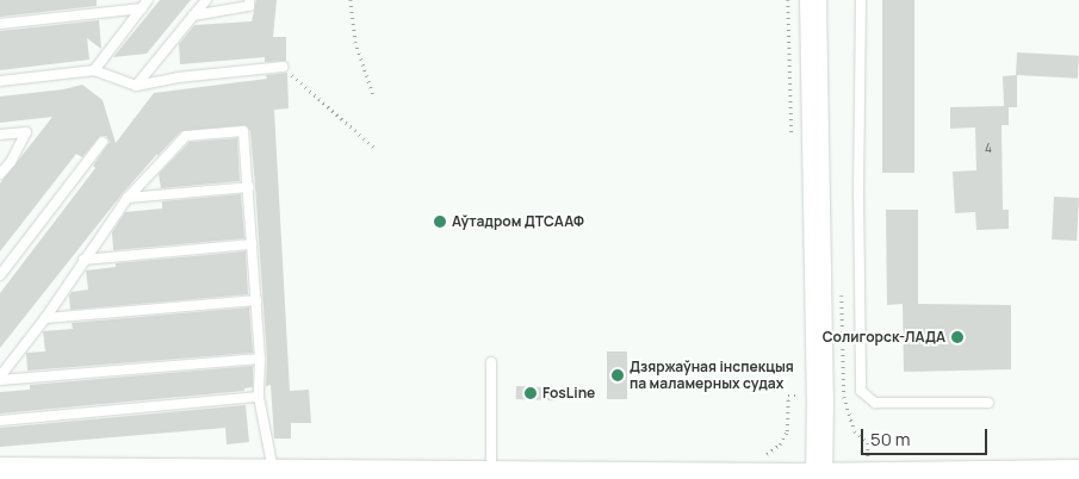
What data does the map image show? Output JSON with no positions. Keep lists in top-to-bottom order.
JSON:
{
  "places": [
    "Аўтадром ДТСААФ",
    "Солигорск-ЛАДА",
    "Дзяржаўная інспекцыя па маламерных судах",
    "FosLine"
  ],
  "house_numbers": ["4"],
  "scale_bar": "50 m"
}
